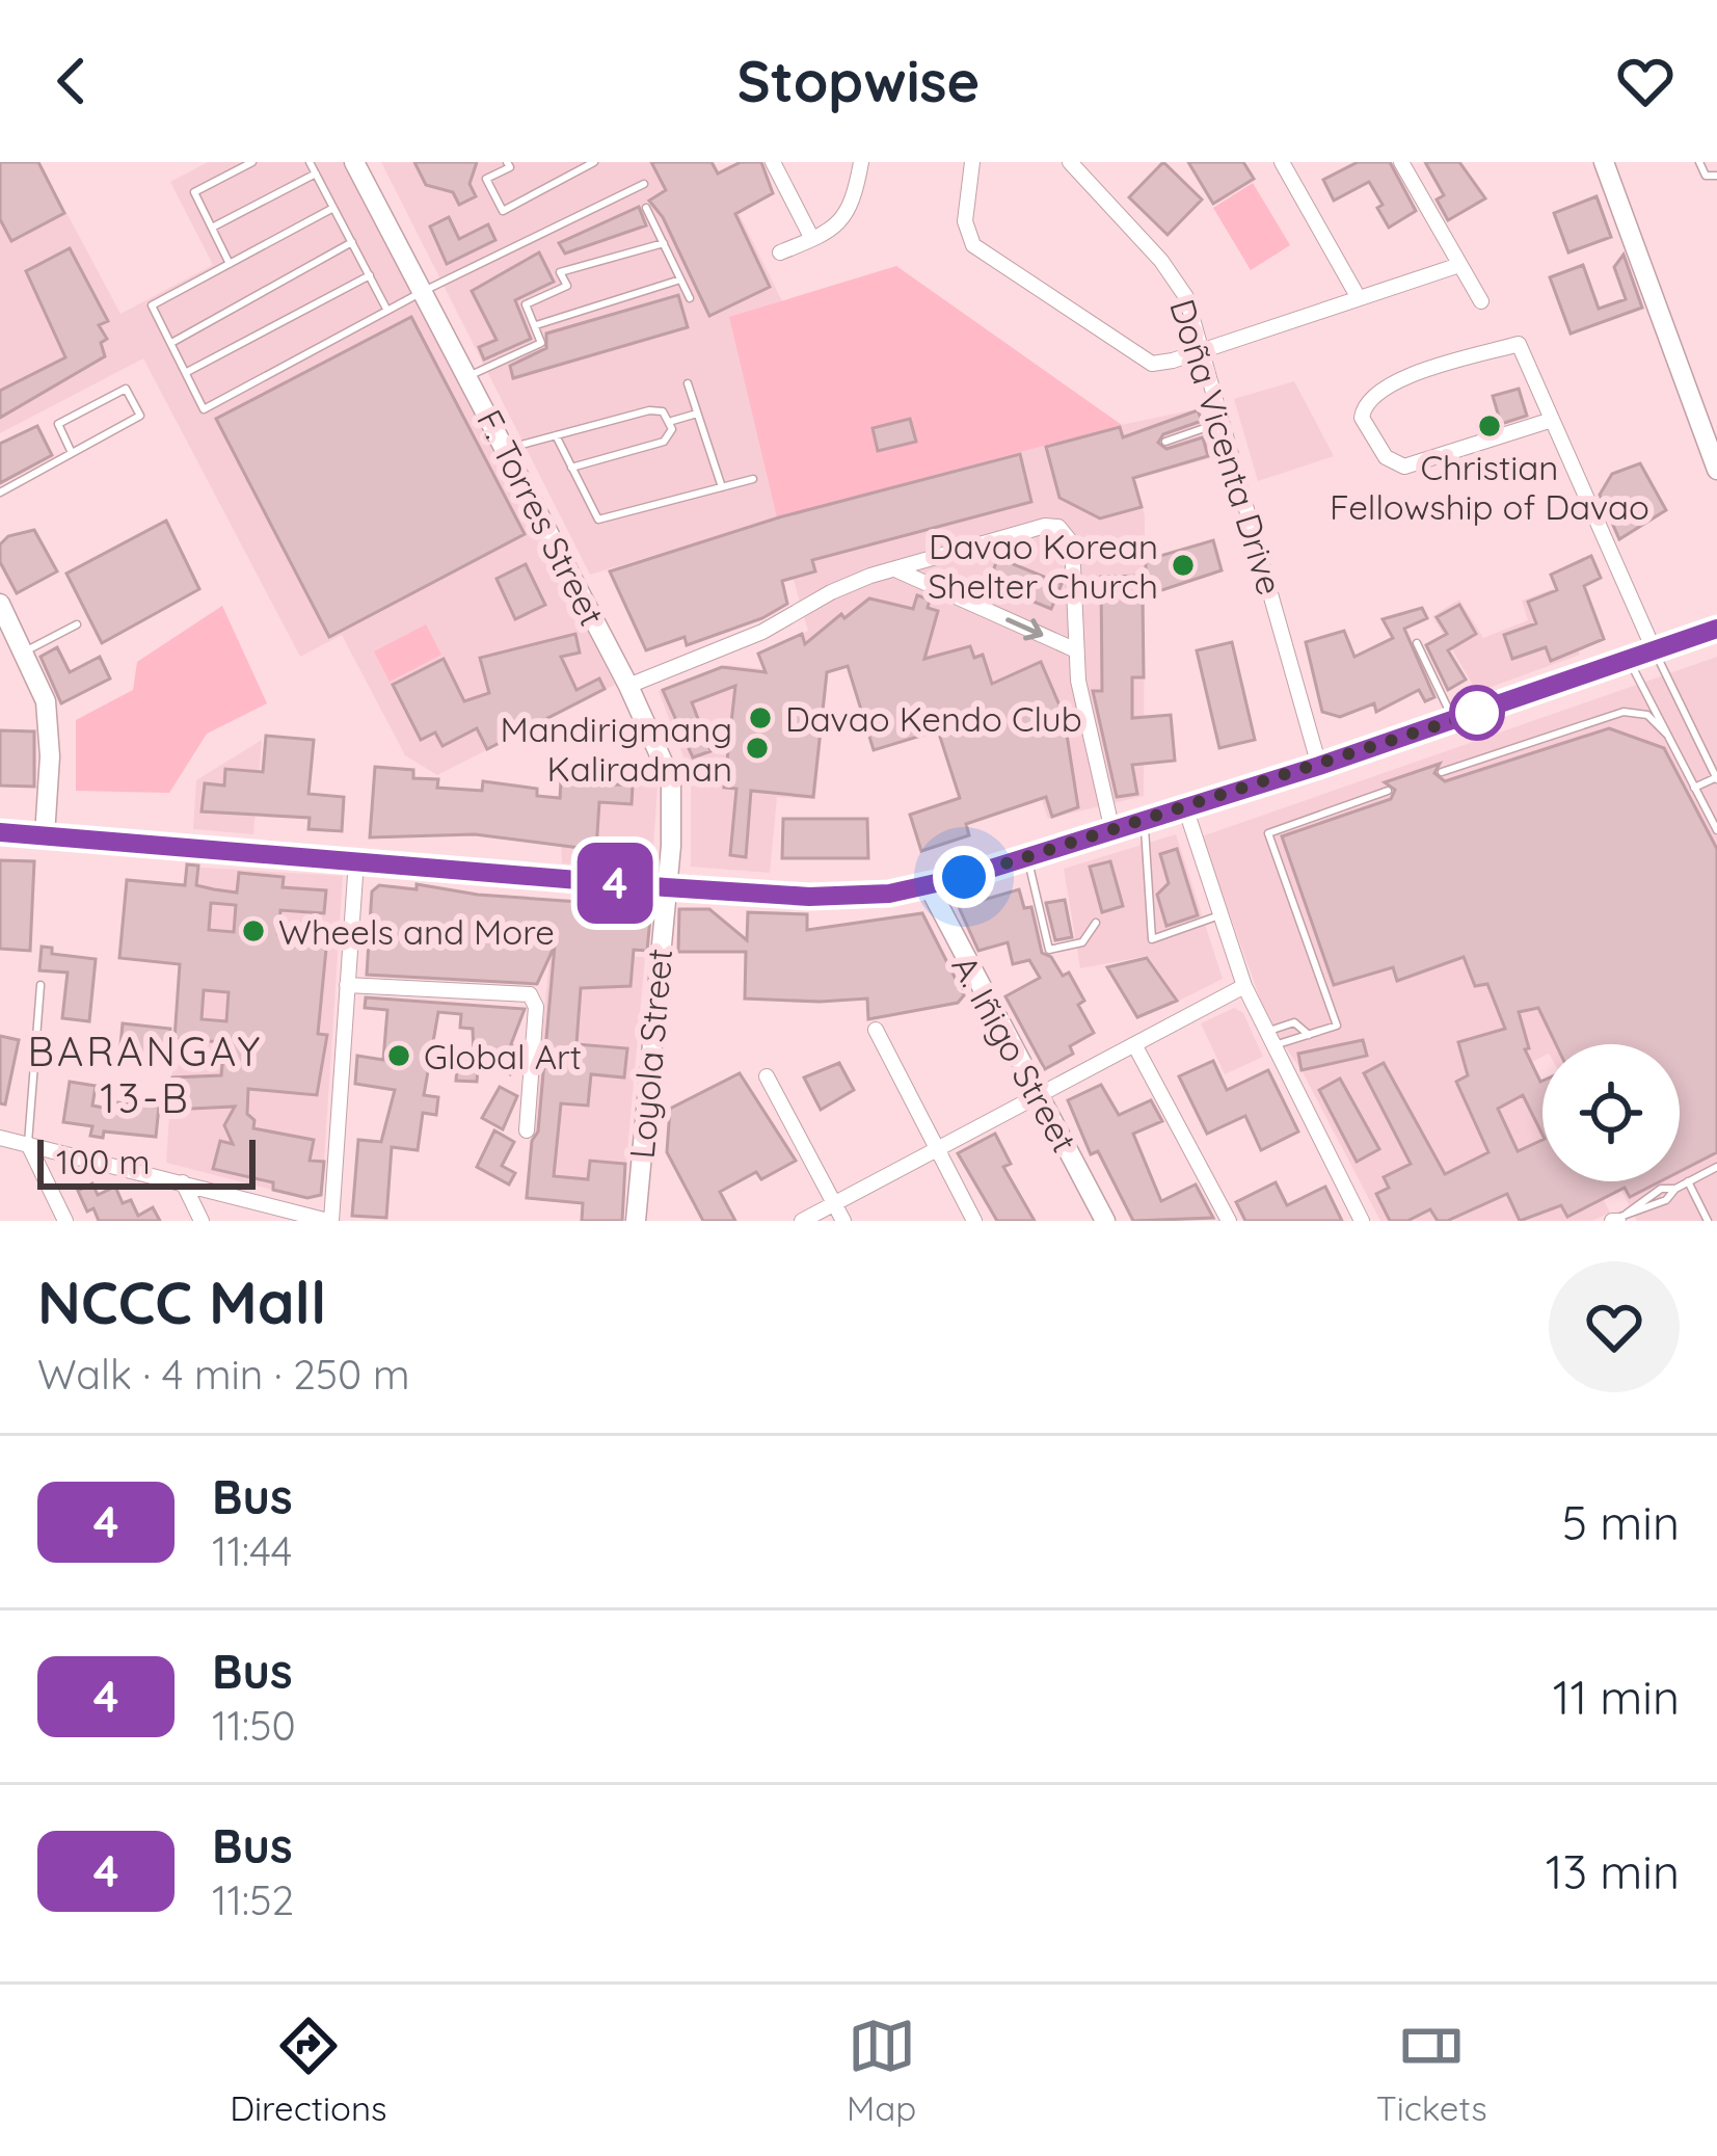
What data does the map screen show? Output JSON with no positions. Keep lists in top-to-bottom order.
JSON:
{
  "streets": {
    "main road": ["F. Torres Street", "Loyola Street", "A. Iñigo Street"],
    "street": ["Doña Vicenta Drive"]
  },
  "crossings": [
    ["F. Torres Street", "Loyola Street"]
  ],
  "districts": ["BARANGAY 13-B"],
  "places": [
    "Christian Fellowship of Davao",
    "Davao Korean Shelter Church",
    "Davao Kendo Club",
    "Mandirigmang Kaliradman",
    "Wheels and More",
    "Global Art"
  ],
  "lines": ["bus line 4"],
  "scale_bar": "100 m",
  "page": {
    "header": "Stopwise",
    "on_map": "4",
    "scale": "100 m",
    "heading": ["NCCC Mall", "Walk · 4 min · 250 m"],
    "list": [
      {
        "mark": "4",
        "name": "Bus",
        "note": "11:44",
        "value": "5 min"
      },
      {
        "mark": "4",
        "name": "Bus",
        "note": "11:50",
        "value": "11 min"
      },
      {
        "mark": "4",
        "name": "Bus",
        "note": "11:52",
        "value": "13 min"
      }
    ],
    "tabs": ["Directions", "Map", "Tickets"]
  }
}
